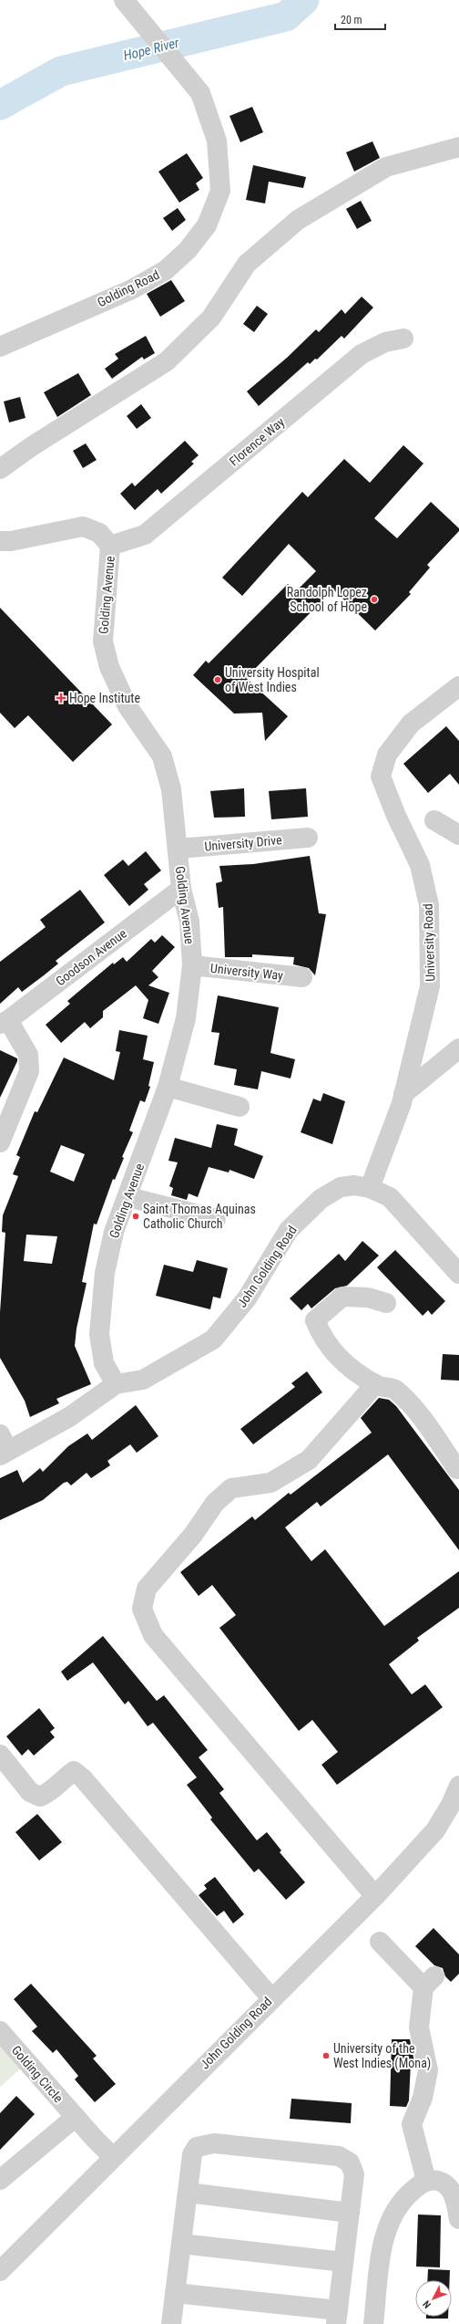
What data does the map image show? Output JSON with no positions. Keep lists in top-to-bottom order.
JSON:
{
  "streets": {
    "street": [
      "Golding Road",
      "Florence Way",
      "Golding Avenue",
      "University Drive",
      "University Road",
      "Goodson Avenue",
      "University Way",
      "John Golding Road",
      "Golding Circle"
    ]
  },
  "crossings": [
    ["Florence Way", "Golding Avenue"],
    ["Golding Avenue", "University Drive"],
    ["Golding Avenue", "Goodson Avenue"],
    ["Golding Avenue", "University Way"],
    ["Golding Avenue", "John Golding Road"],
    ["University Road", "John Golding Road"],
    ["John Golding Road", "Golding Circle"]
  ],
  "water": ["Hope River"],
  "places": {
    "other": [
      "Randolph Lopez School of Hope",
      "University Hospital of West Indies",
      "Saint Thomas Aquinas Catholic Church",
      "University of the West Indies (Mona)"
    ],
    "health": ["Hope Institute"]
  },
  "scale_bar": "20 m",
  "north": "bottom left"
}
